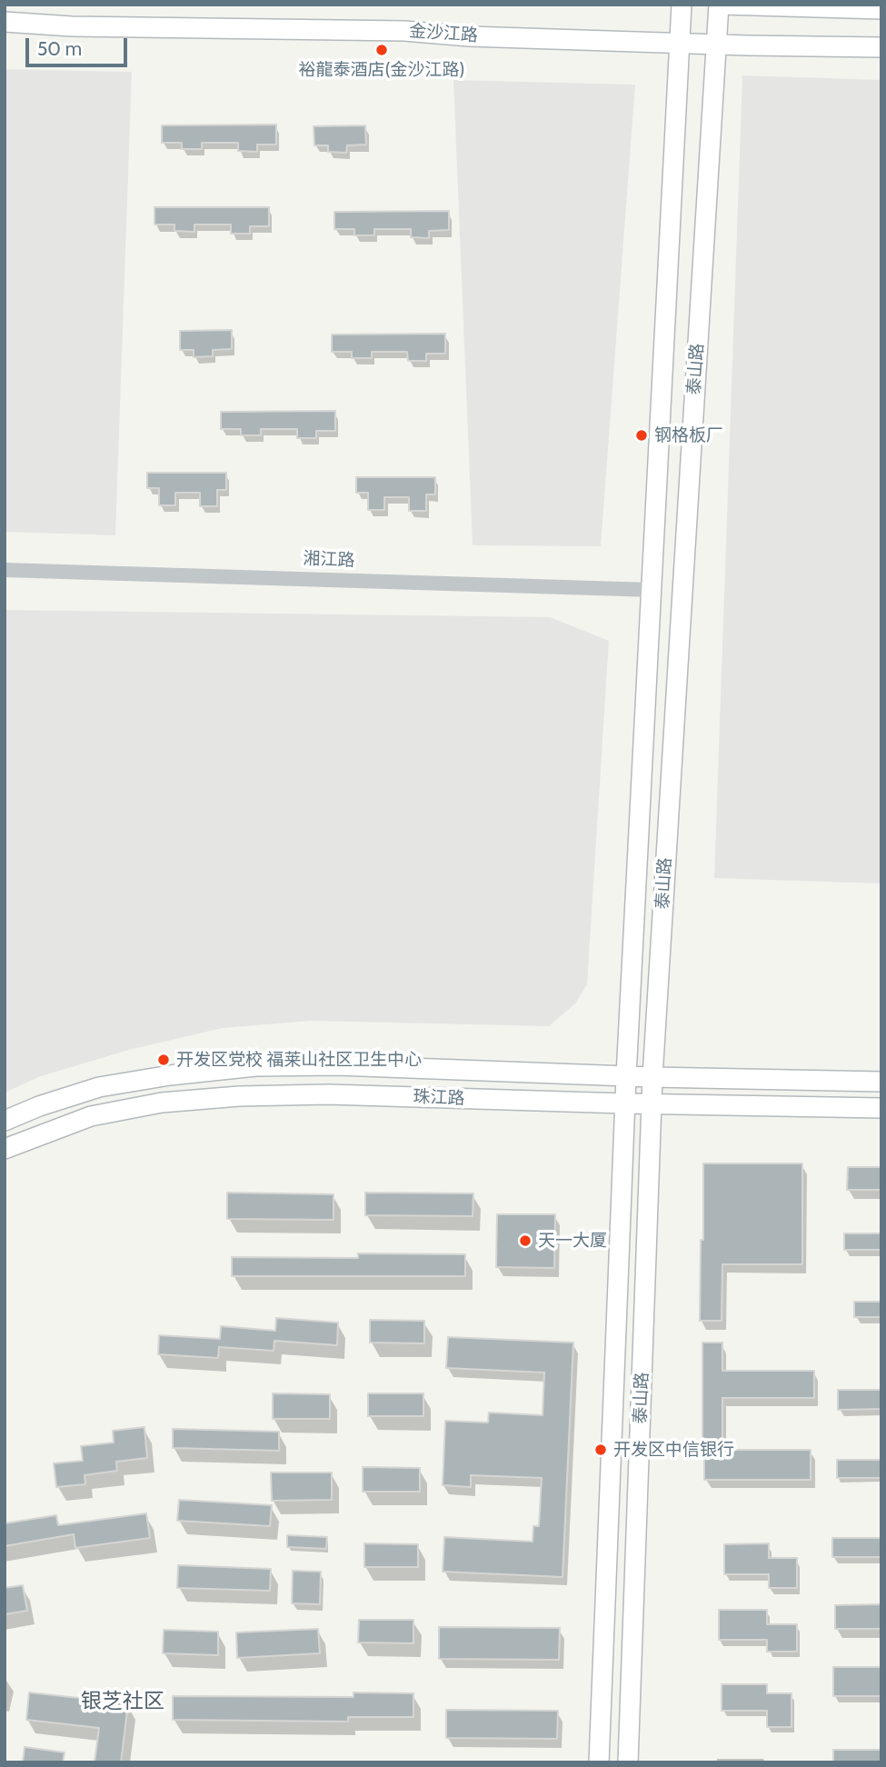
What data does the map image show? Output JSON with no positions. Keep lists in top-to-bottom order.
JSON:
{
  "streets": {
    "main road": ["金沙江路", "泰山路", "珠江路"],
    "street": ["湘江路"]
  },
  "crossings": [
    ["金沙江路", "泰山路"],
    ["泰山路", "湘江路"],
    ["泰山路", "珠江路"]
  ],
  "districts": ["银芝社区"],
  "places": [
    "裕龍泰酒店(金沙江路)",
    "钢格板厂",
    "开发区党校 福莱山社区卫生中心",
    "天一大厦",
    "开发区中信银行"
  ],
  "scale_bar": "50 m"
}
